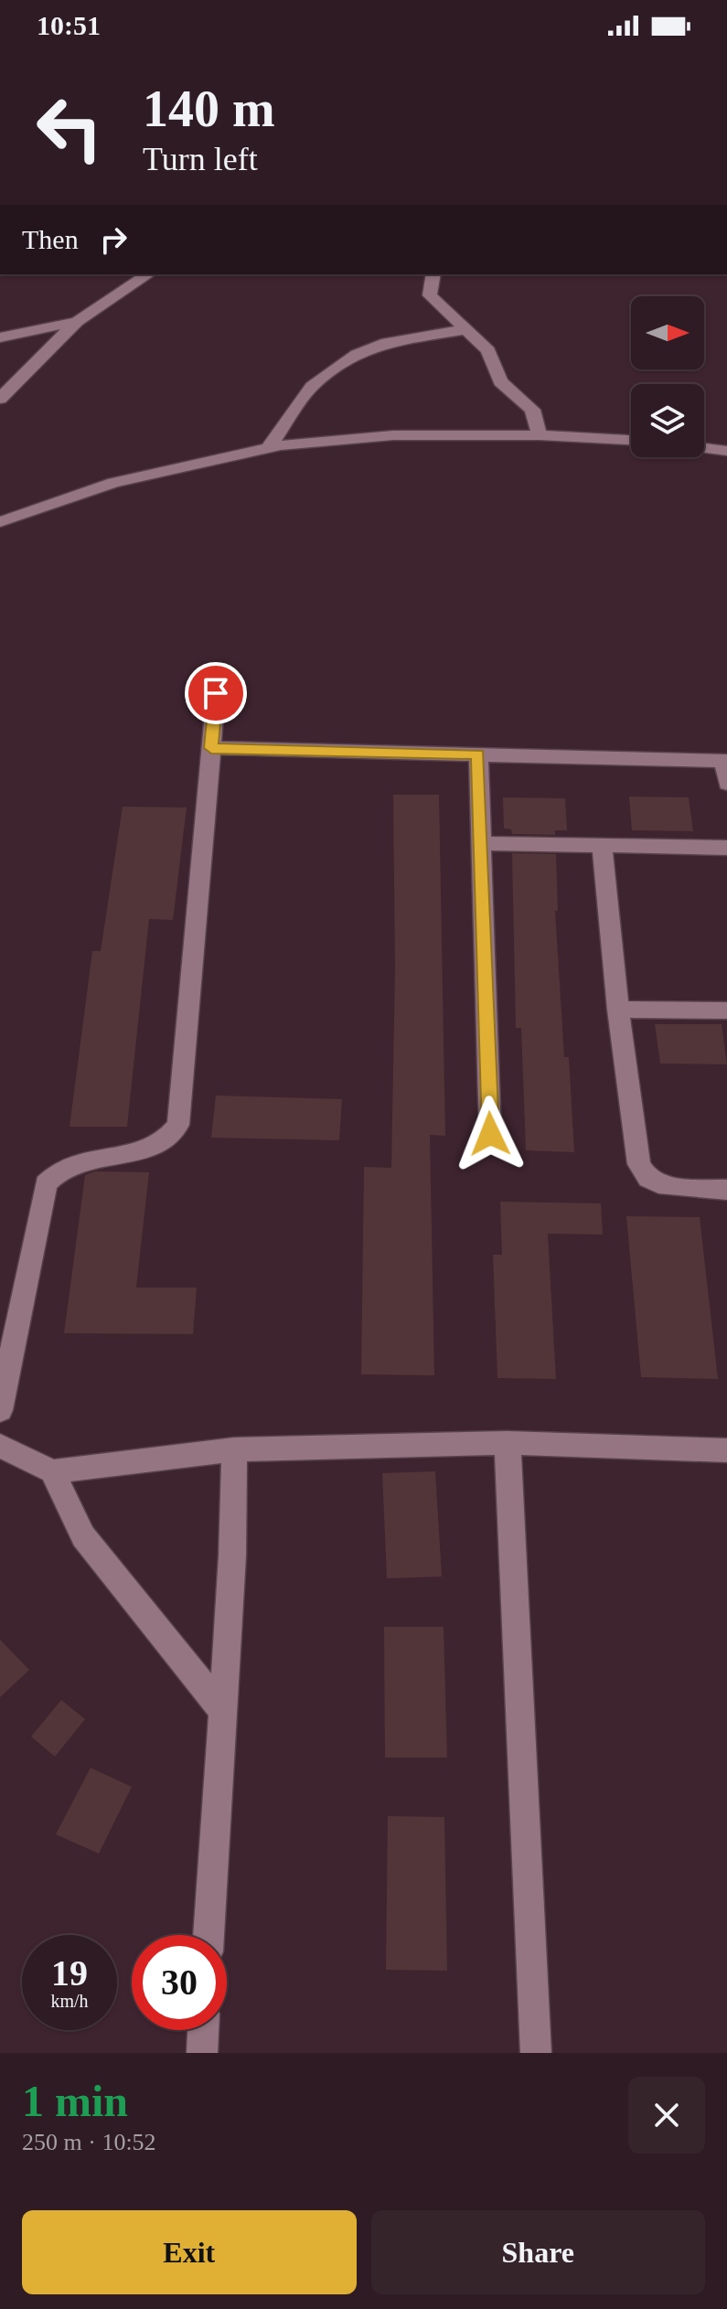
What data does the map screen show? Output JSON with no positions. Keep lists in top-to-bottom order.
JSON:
{
  "north": "right",
  "page": {
    "status": "10:51",
    "turn": ["140 m", "Turn left"],
    "then": "Then",
    "speed": "19 km/h",
    "limit": "30",
    "heading": ["1 min", "250 m · 10:52"],
    "buttons": ["Exit", "Share"]
  }
}
